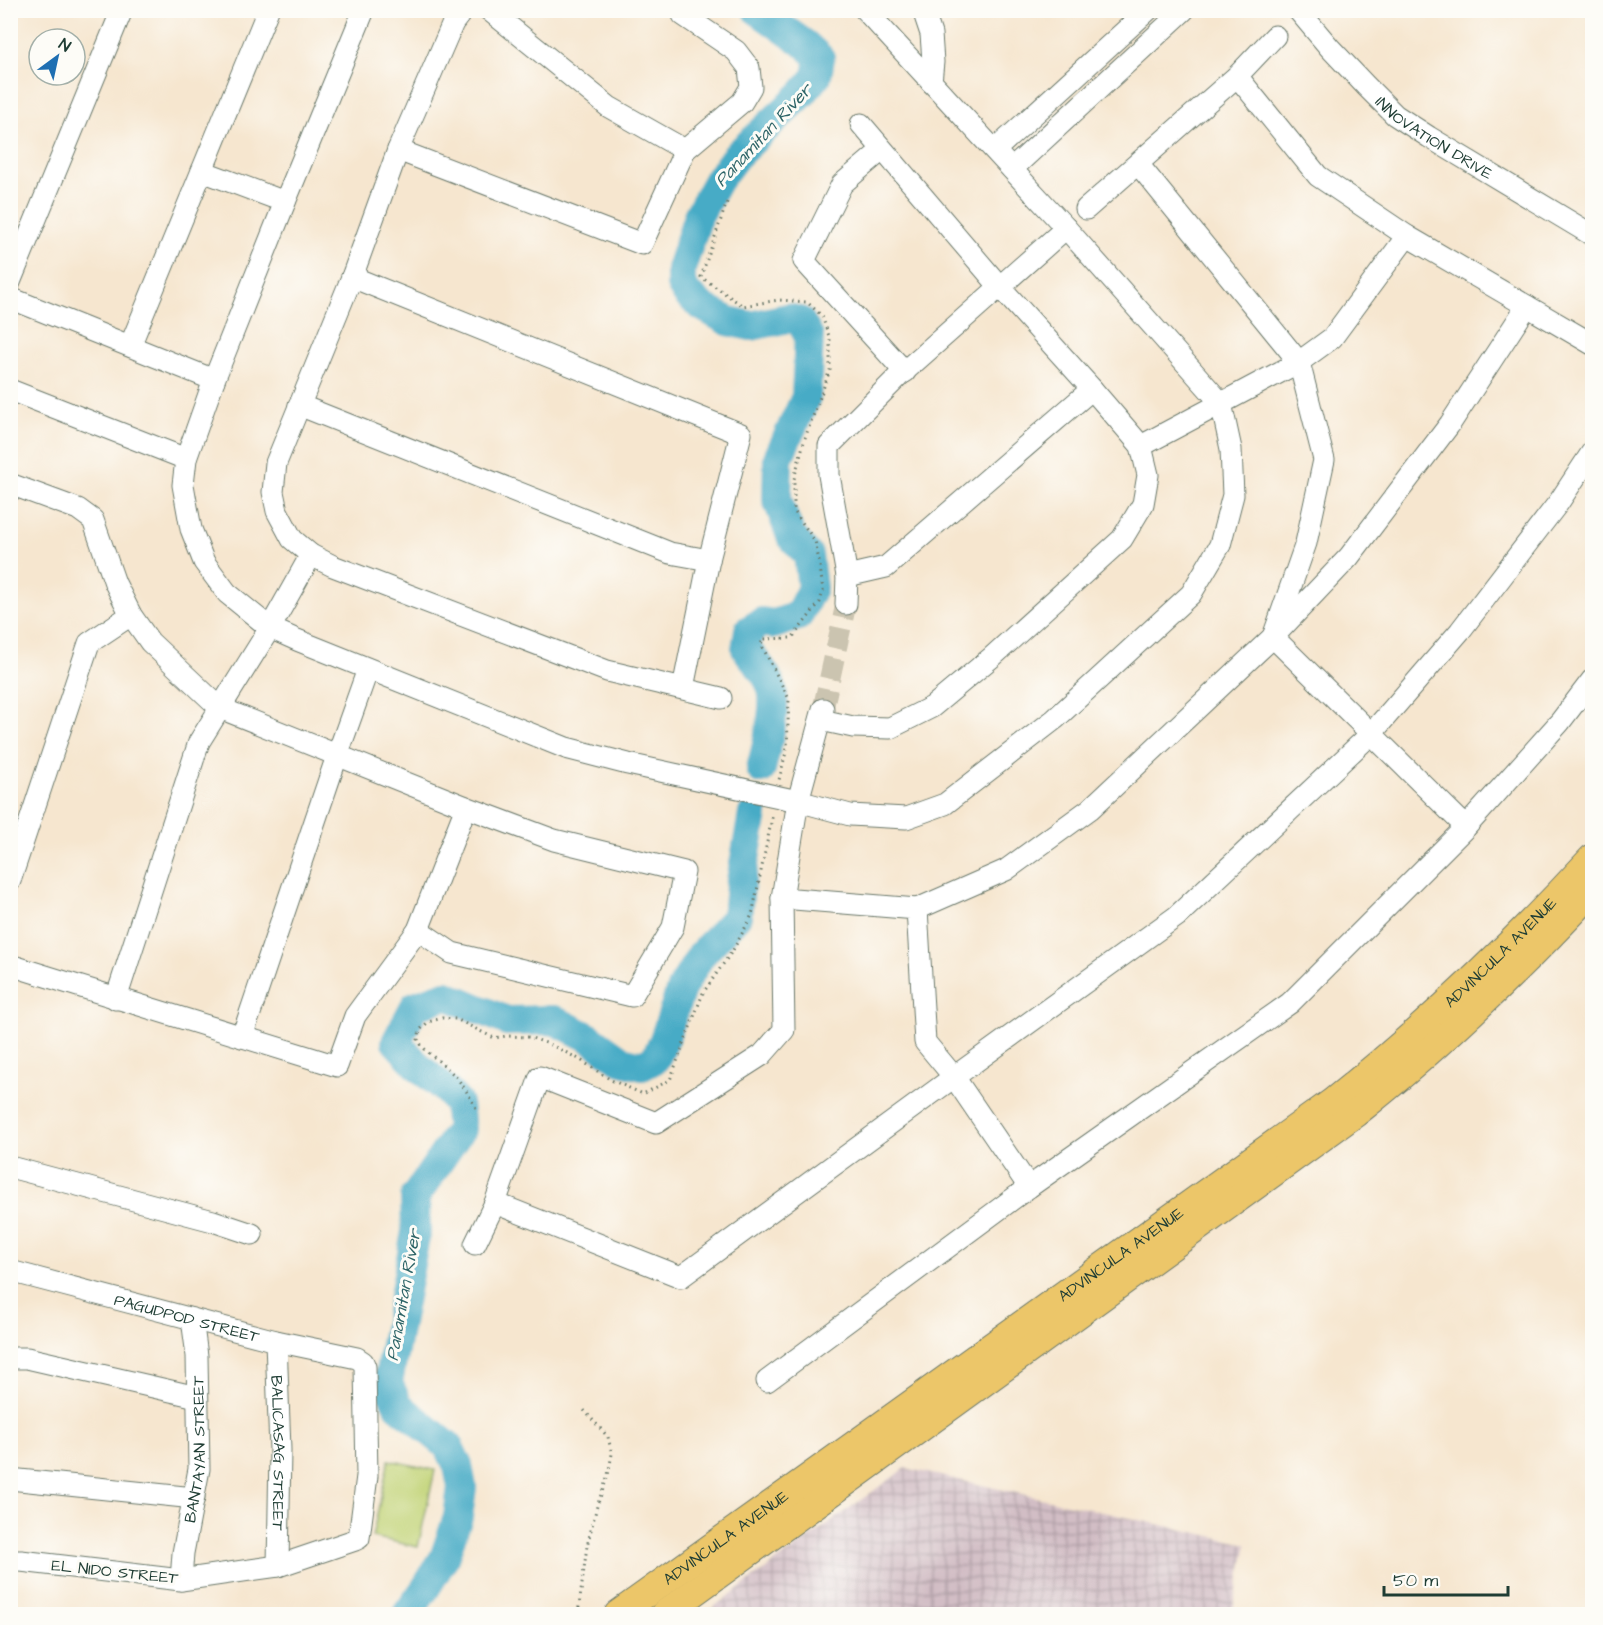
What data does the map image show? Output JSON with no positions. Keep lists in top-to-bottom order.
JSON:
{
  "streets": {
    "main road": ["ADVINCULA AVENUE"],
    "street": [
      "INNOVATION DRIVE",
      "PAGUDPOD STREET",
      "BANTAYAN STREET",
      "BALICASAG STREET",
      "EL NIDO STREET"
    ]
  },
  "crossings": [
    ["PAGUDPOD STREET", "BANTAYAN STREET"],
    ["PAGUDPOD STREET", "BALICASAG STREET"],
    ["PAGUDPOD STREET", "EL NIDO STREET"],
    ["BANTAYAN STREET", "EL NIDO STREET"],
    ["BALICASAG STREET", "EL NIDO STREET"]
  ],
  "water": ["Panamitan River"],
  "scale_bar": "50 m",
  "north": "top right"
}
